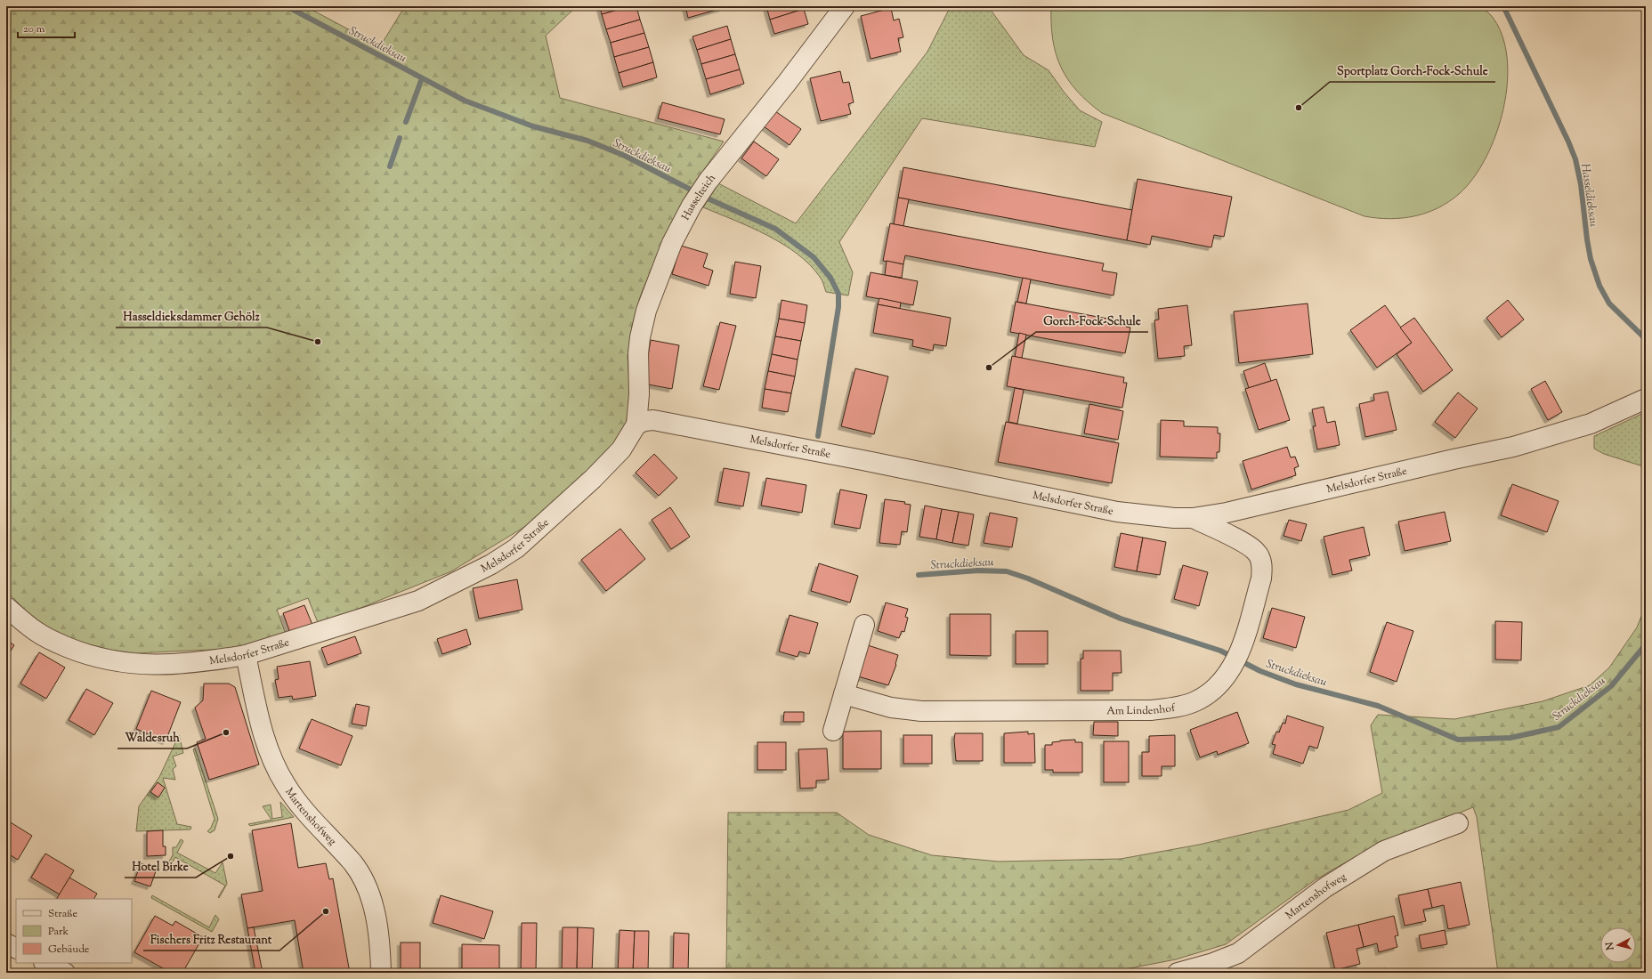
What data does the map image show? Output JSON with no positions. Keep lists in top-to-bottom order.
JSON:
{
  "streets": {
    "street": [
      "Hasselteich",
      "Melsdorfer Straße",
      "Am Lindenhof",
      "Martenshofweg"
    ]
  },
  "crossings": [
    ["Hasselteich", "Melsdorfer Straße"],
    ["Melsdorfer Straße", "Am Lindenhof"],
    ["Melsdorfer Straße", "Martenshofweg"]
  ],
  "water": ["Struckdieksau", "Hasseldieksau"],
  "places": [
    "Sportplatz Gorch-Fock-Schule",
    "Hasseldieksdammer Gehölz",
    "Gorch-Fock-Schule",
    "Waldesruh",
    "Hotel Birke",
    "Fischers Fritz Restaurant"
  ],
  "legend": ["Straße", "Park", "Gebäude"],
  "scale_bar": "20 m",
  "north": "left"
}
